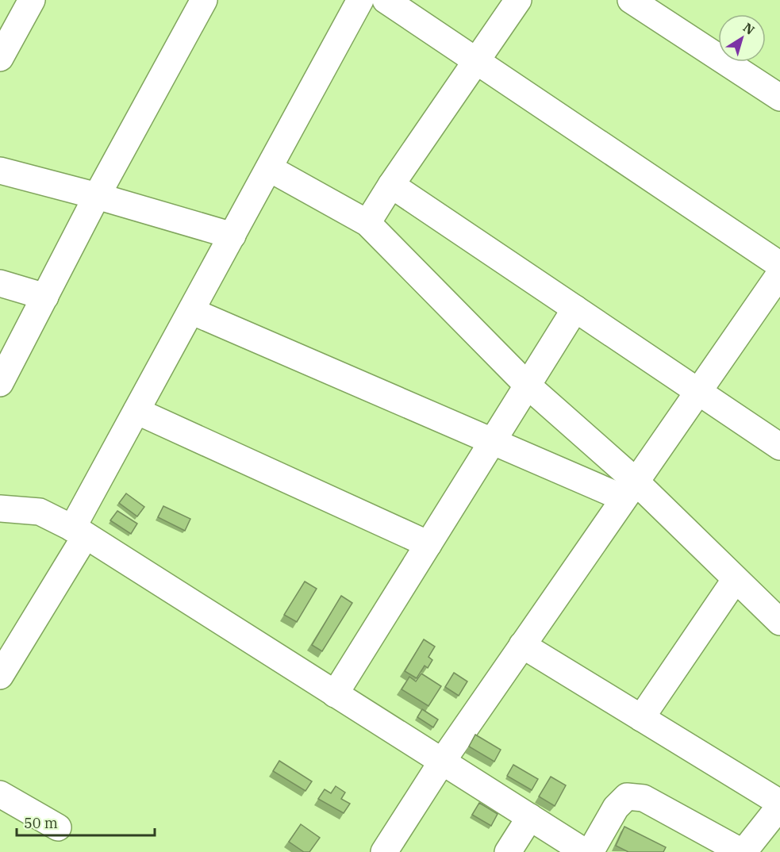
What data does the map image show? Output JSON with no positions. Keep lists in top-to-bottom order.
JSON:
{
  "scale_bar": "50 m",
  "north": "top right"
}
